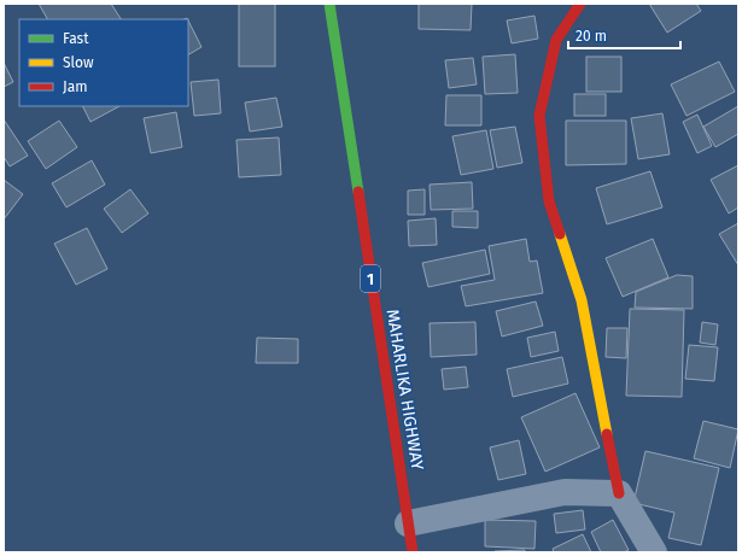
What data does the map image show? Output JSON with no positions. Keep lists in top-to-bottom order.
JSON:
{
  "streets": {
    "main road": ["1", "MAHARLIKA HIGHWAY"]
  },
  "legend": ["Fast", "Slow", "Jam"],
  "scale_bar": "20 m"
}
